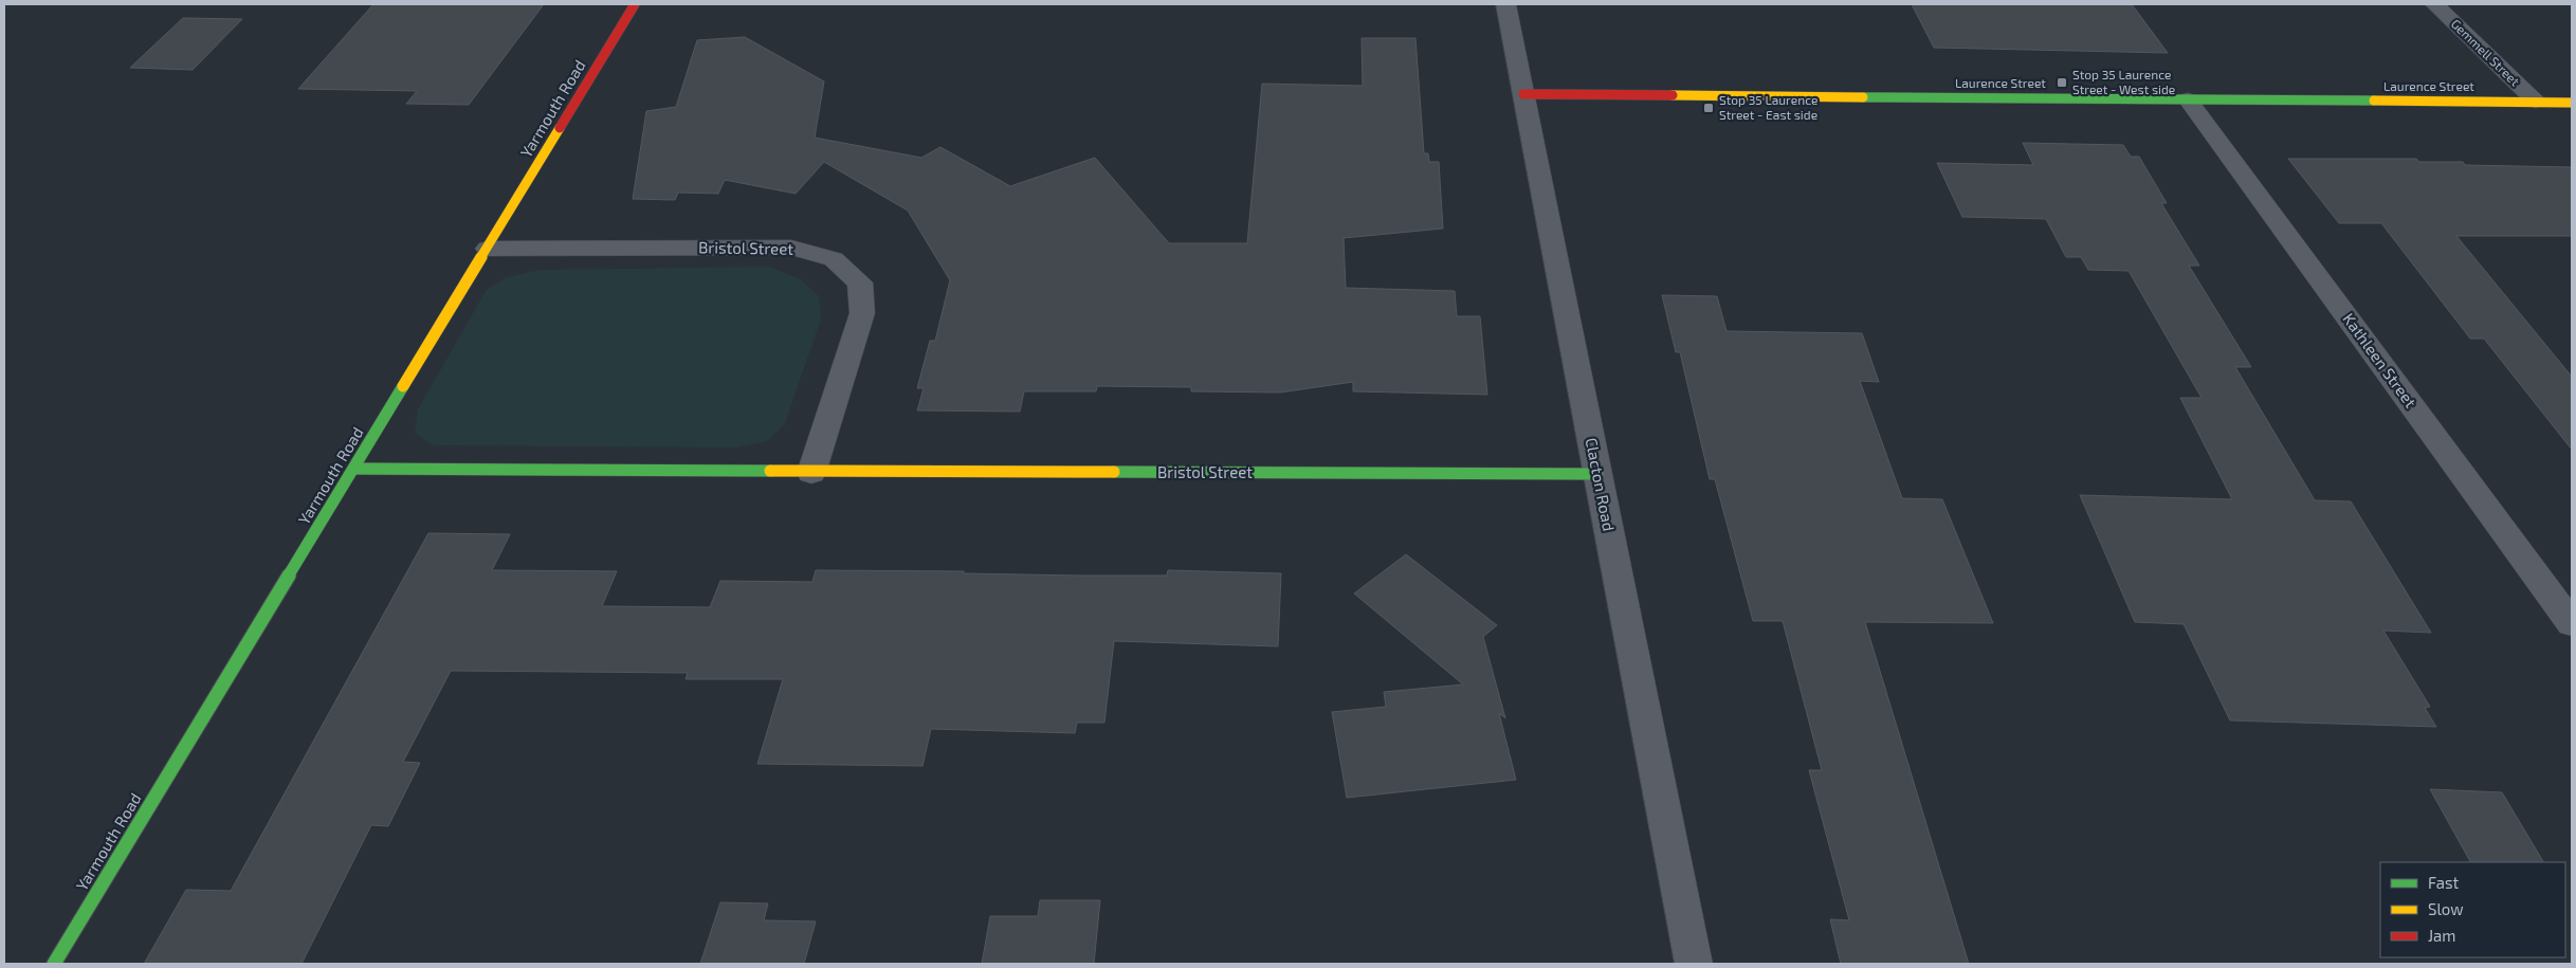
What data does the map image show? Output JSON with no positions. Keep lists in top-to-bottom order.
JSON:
{
  "streets": {
    "street": [
      "Gemmell Street",
      "Laurence Street",
      "Yarmouth Road",
      "Bristol Street",
      "Kathleen Street",
      "Clacton Road"
    ]
  },
  "crossings": [
    ["Gemmell Street", "Laurence Street"],
    ["Laurence Street", "Kathleen Street"],
    ["Laurence Street", "Clacton Road"],
    ["Yarmouth Road", "Bristol Street"],
    ["Bristol Street", "Clacton Road"]
  ],
  "places": {
    "transit": ["Stop 35 Laurence Street - West side", "Stop 35 Laurence Street - East side"]
  },
  "legend": ["Fast", "Slow", "Jam"]
}
